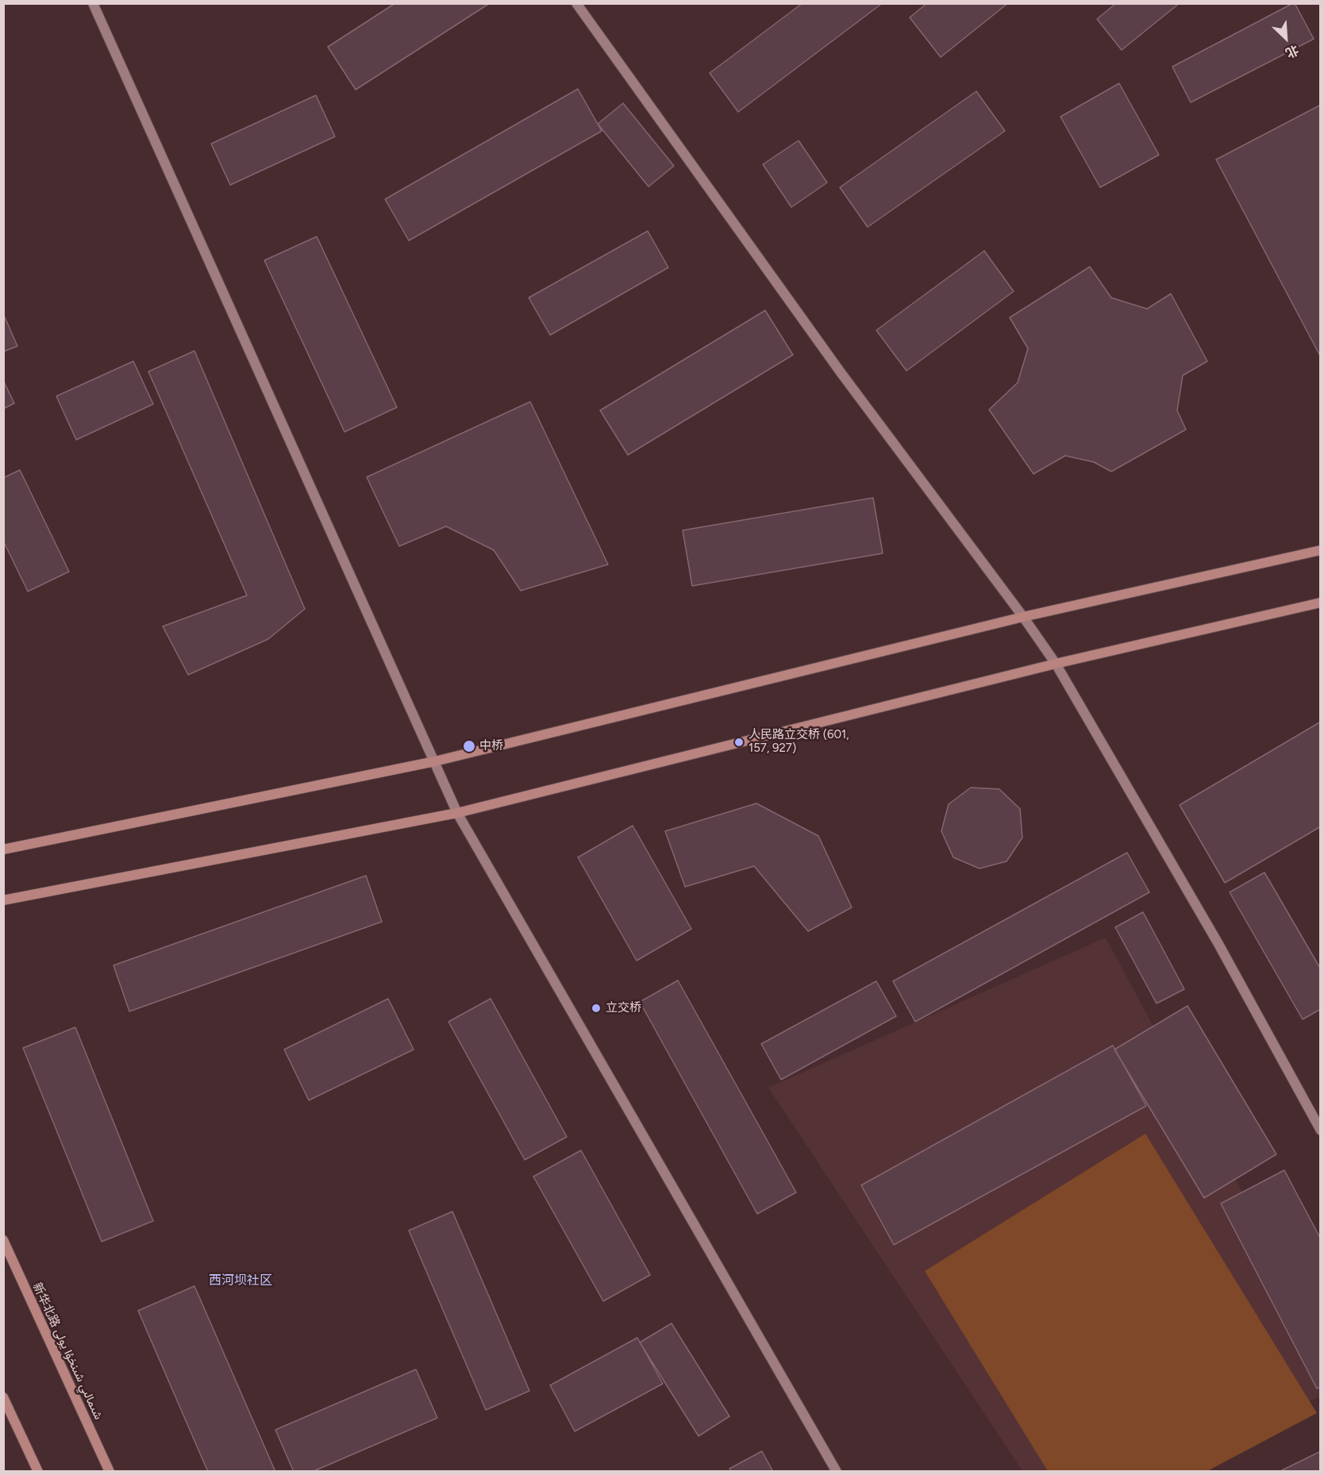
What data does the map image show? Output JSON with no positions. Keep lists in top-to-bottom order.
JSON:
{
  "streets": {
    "main road": ["新华北路 شىمالىي شىنخۇا يولى"]
  },
  "districts": ["西河坝社区"],
  "places": ["人民路立交桥 (601, 157, 927)", "中桥", "立交桥"],
  "north": "bottom right"
}
